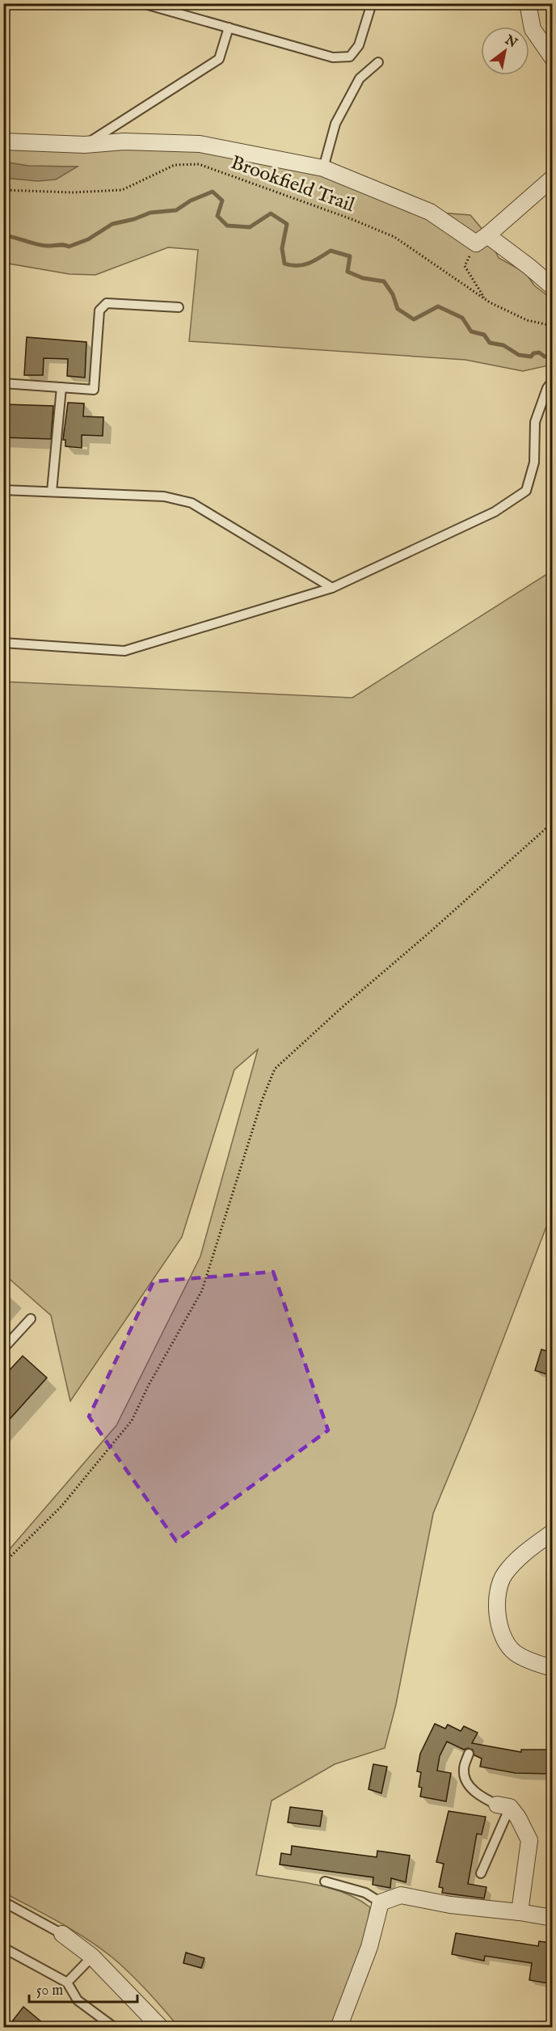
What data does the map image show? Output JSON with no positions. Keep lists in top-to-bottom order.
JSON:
{
  "streets": {
    "path": ["Brookfield Trail"]
  },
  "scale_bar": "50 m",
  "north": "top right"
}
